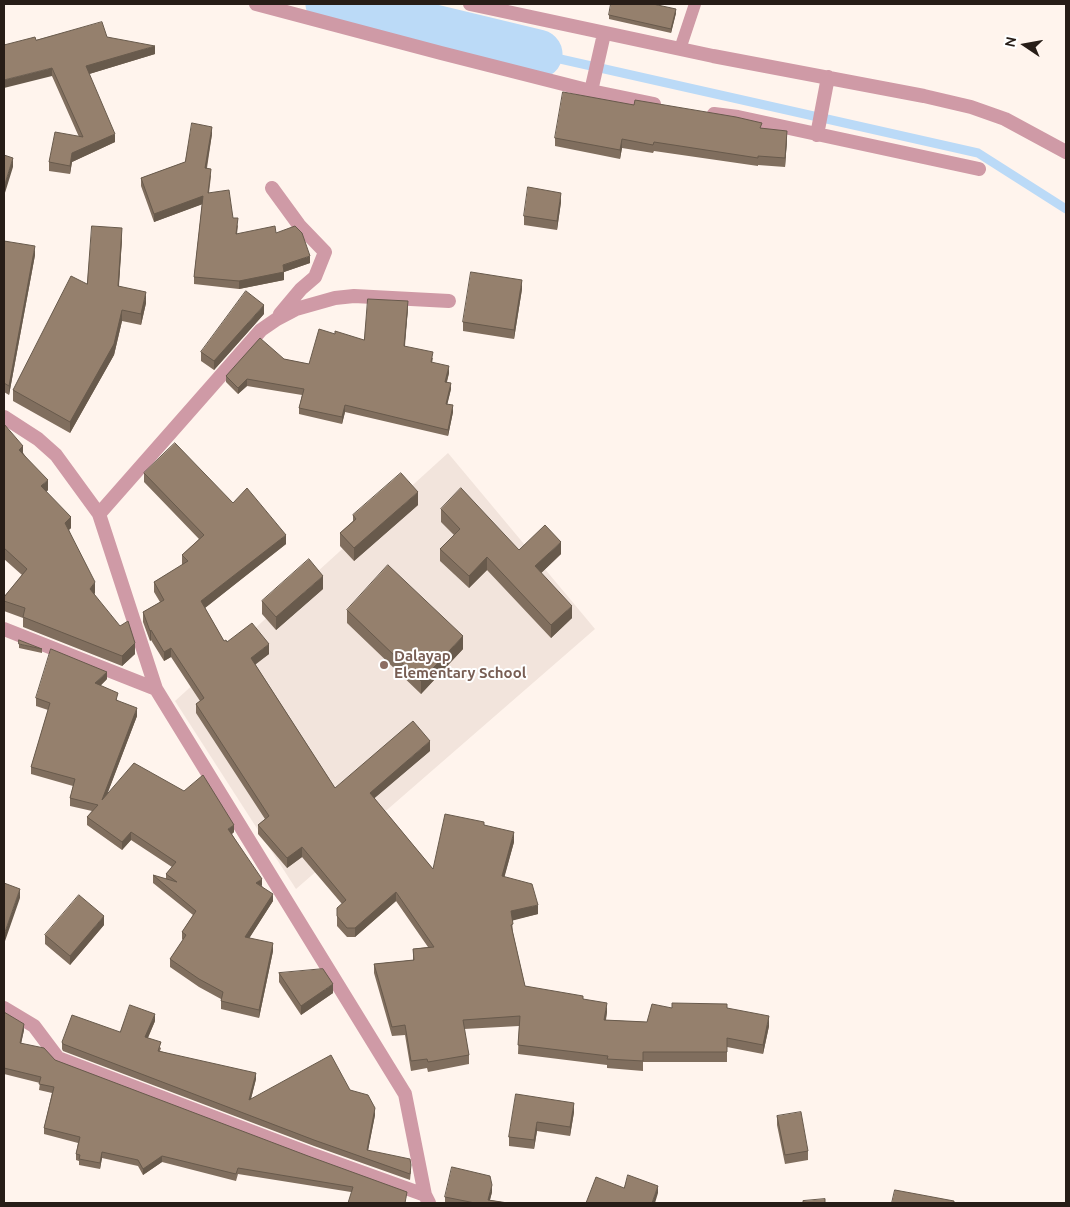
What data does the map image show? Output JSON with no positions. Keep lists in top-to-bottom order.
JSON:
{
  "places": ["Dalayap Elementary School"],
  "north": "left"
}
